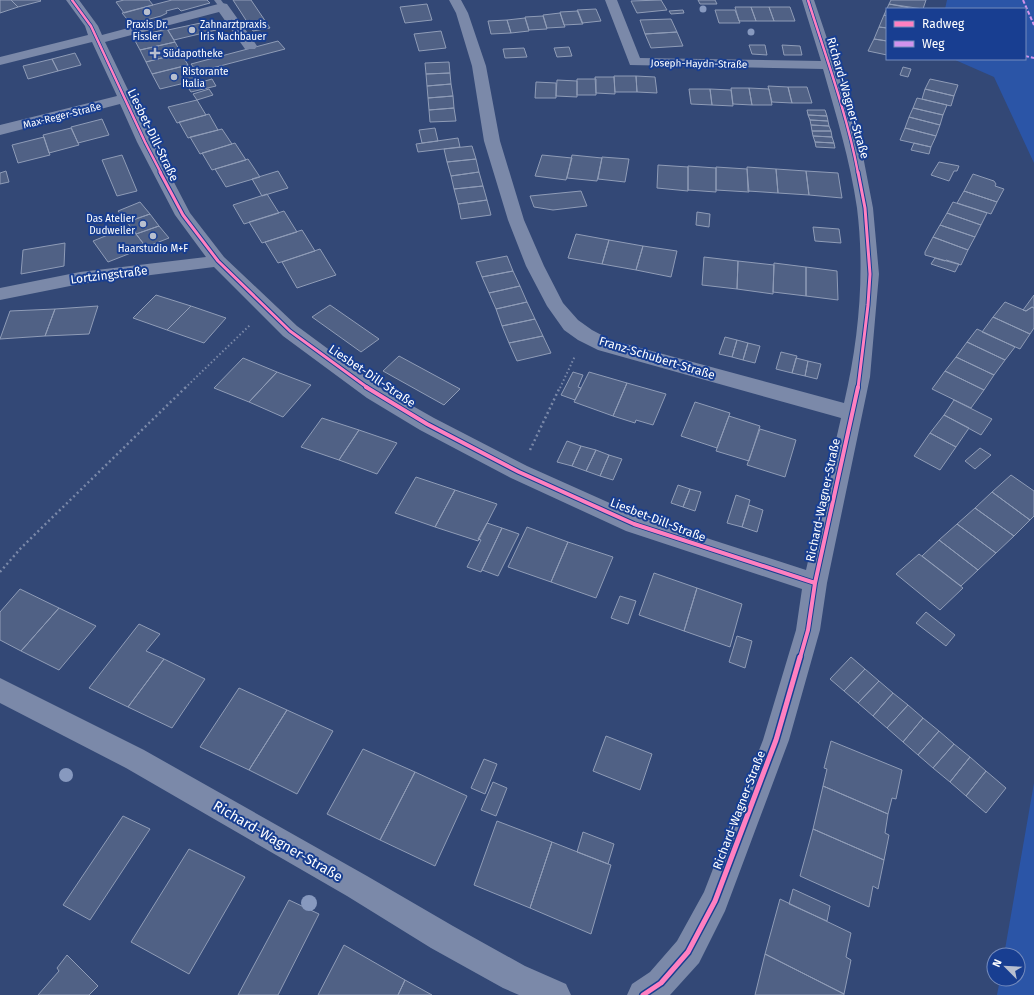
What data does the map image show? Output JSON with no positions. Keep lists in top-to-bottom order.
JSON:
{
  "streets": {
    "street": [
      "Joseph-Haydn-Straße",
      "Richard-Wagner-Straße",
      "Max-Reger-Straße",
      "Liesbet-Dill-Straße",
      "Lortzingstraße",
      "Franz-Schubert-Straße"
    ]
  },
  "crossings": [
    ["Joseph-Haydn-Straße", "Richard-Wagner-Straße"],
    ["Richard-Wagner-Straße", "Liesbet-Dill-Straße"],
    ["Richard-Wagner-Straße", "Franz-Schubert-Straße"],
    ["Max-Reger-Straße", "Liesbet-Dill-Straße"],
    ["Liesbet-Dill-Straße", "Lortzingstraße"]
  ],
  "places": {
    "other": [
      "Praxis Dr. Fissler",
      "Zahnarztpraxis Iris Nachbauer",
      "Ristorante Italia",
      "Das Atelier Dudweiler",
      "Haarstudio M+F"
    ],
    "health": ["Südapotheke"]
  },
  "legend": ["Radweg", "Weg"],
  "north": "top left"
}
